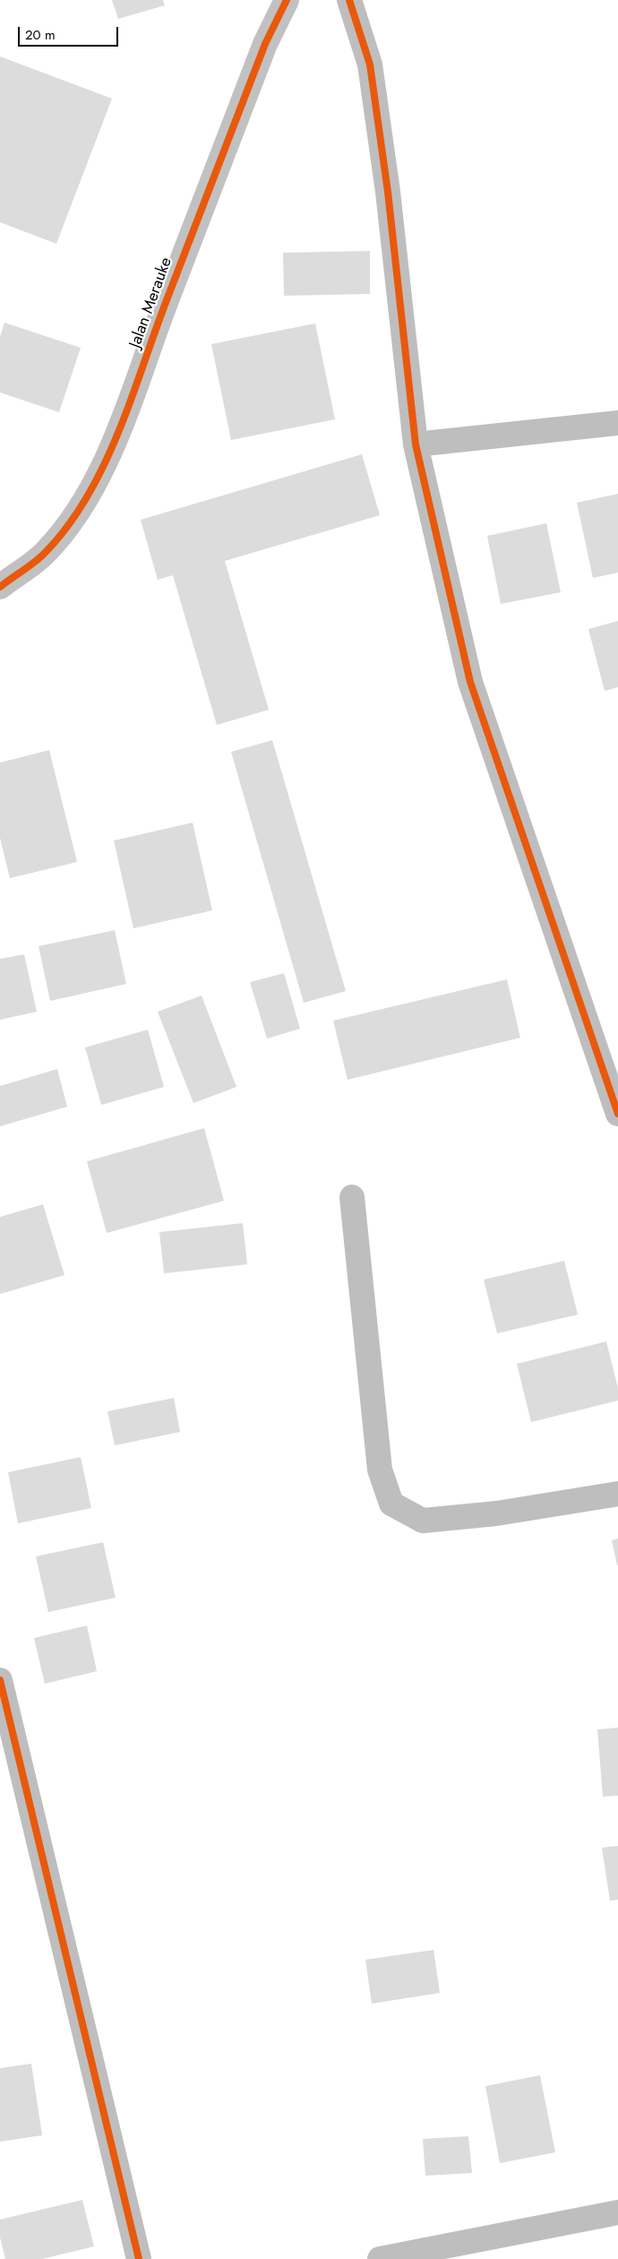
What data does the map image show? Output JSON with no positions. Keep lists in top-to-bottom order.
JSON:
{
  "streets": {
    "street": ["Jalan Merauke"]
  },
  "scale_bar": "20 m"
}
